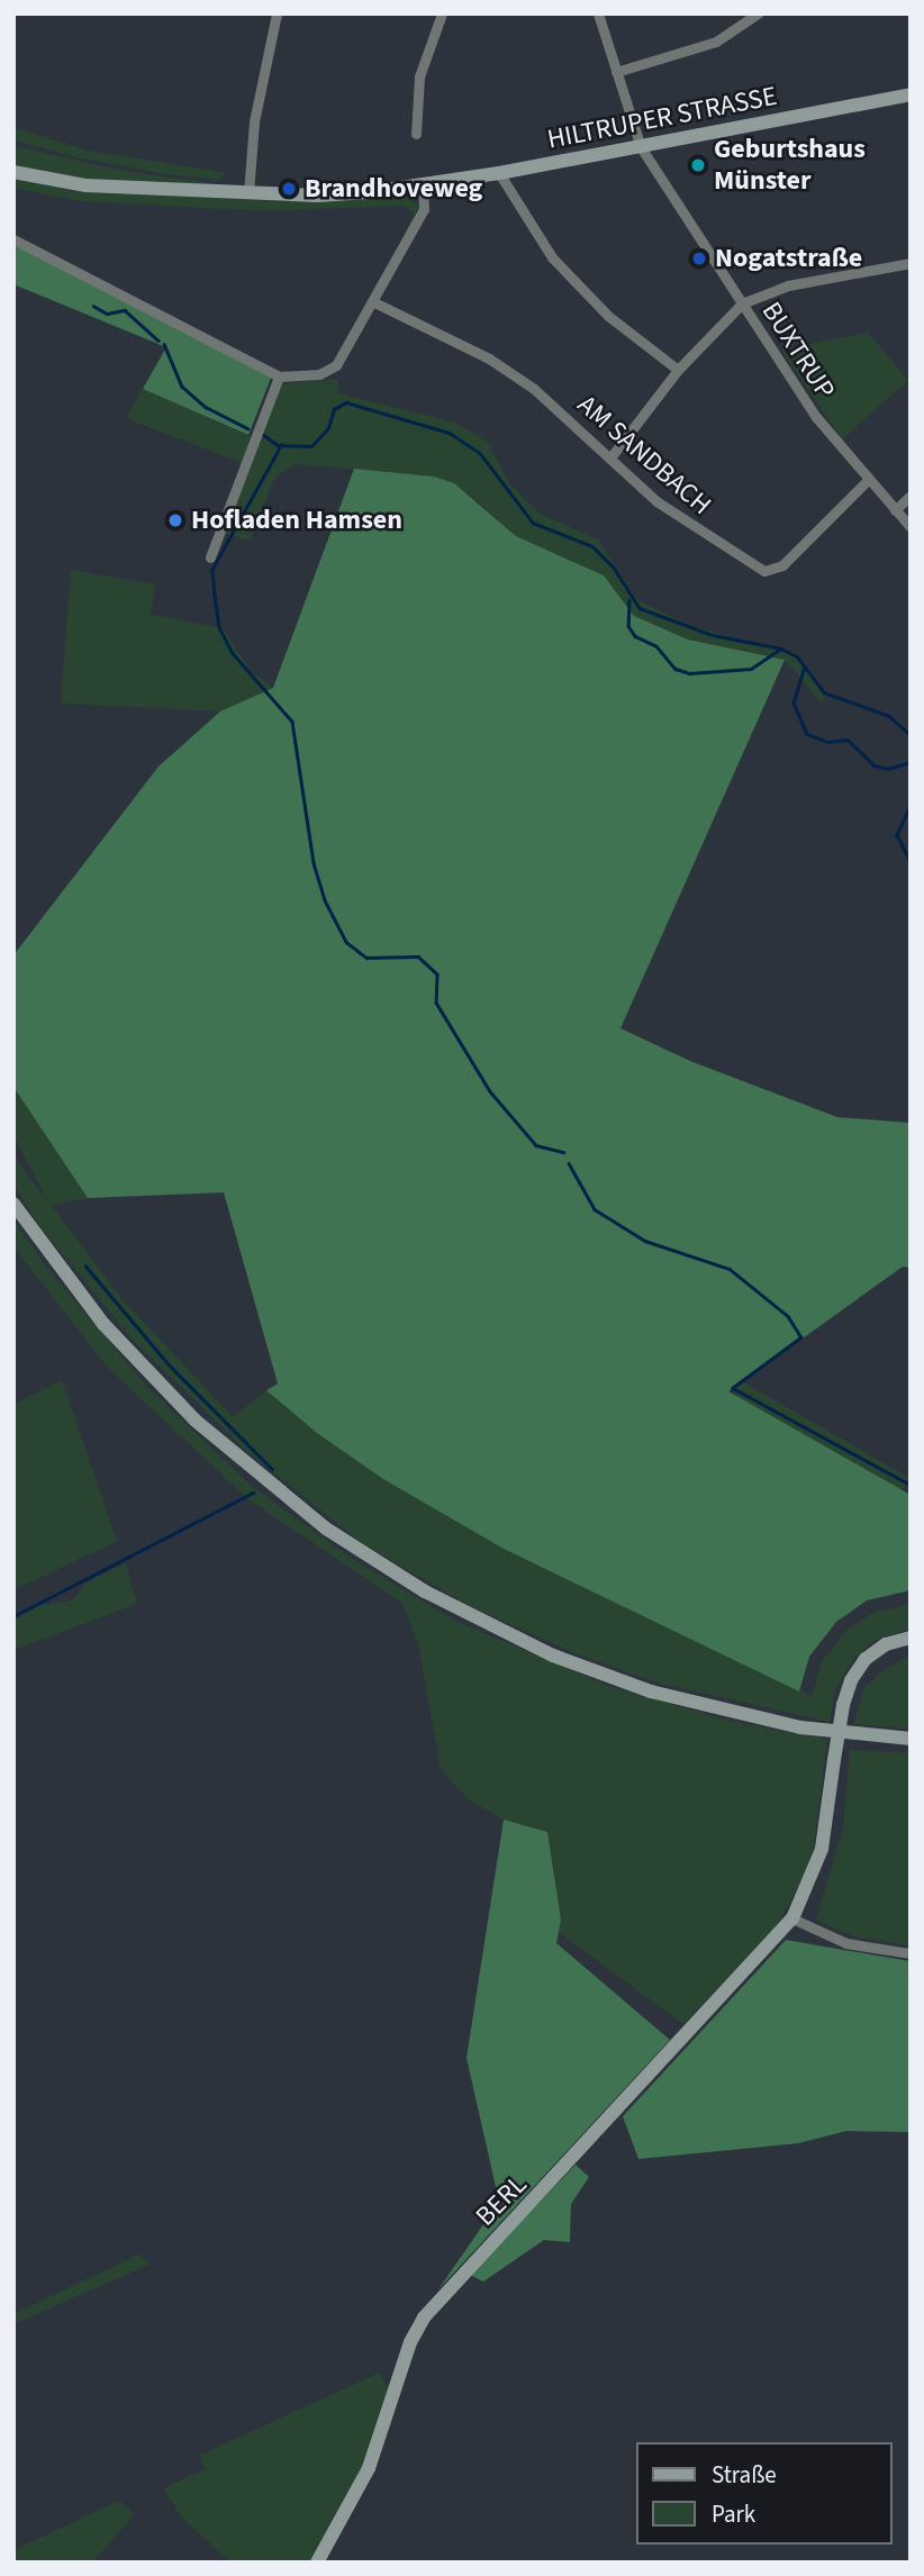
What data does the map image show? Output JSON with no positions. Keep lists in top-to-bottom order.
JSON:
{
  "streets": {
    "street": [
      "HILTRUPER STRASSE",
      "BUXTRUP",
      "AM SANDBACH",
      "BERL"
    ]
  },
  "crossings": [
    ["HILTRUPER STRASSE", "BUXTRUP"],
    ["BUXTRUP", "AM SANDBACH"]
  ],
  "places": [
    "Geburtshaus Münster",
    "Brandhoveweg",
    "Nogatstraße",
    "Hofladen Hamsen"
  ],
  "legend": ["Straße", "Park"]
}
